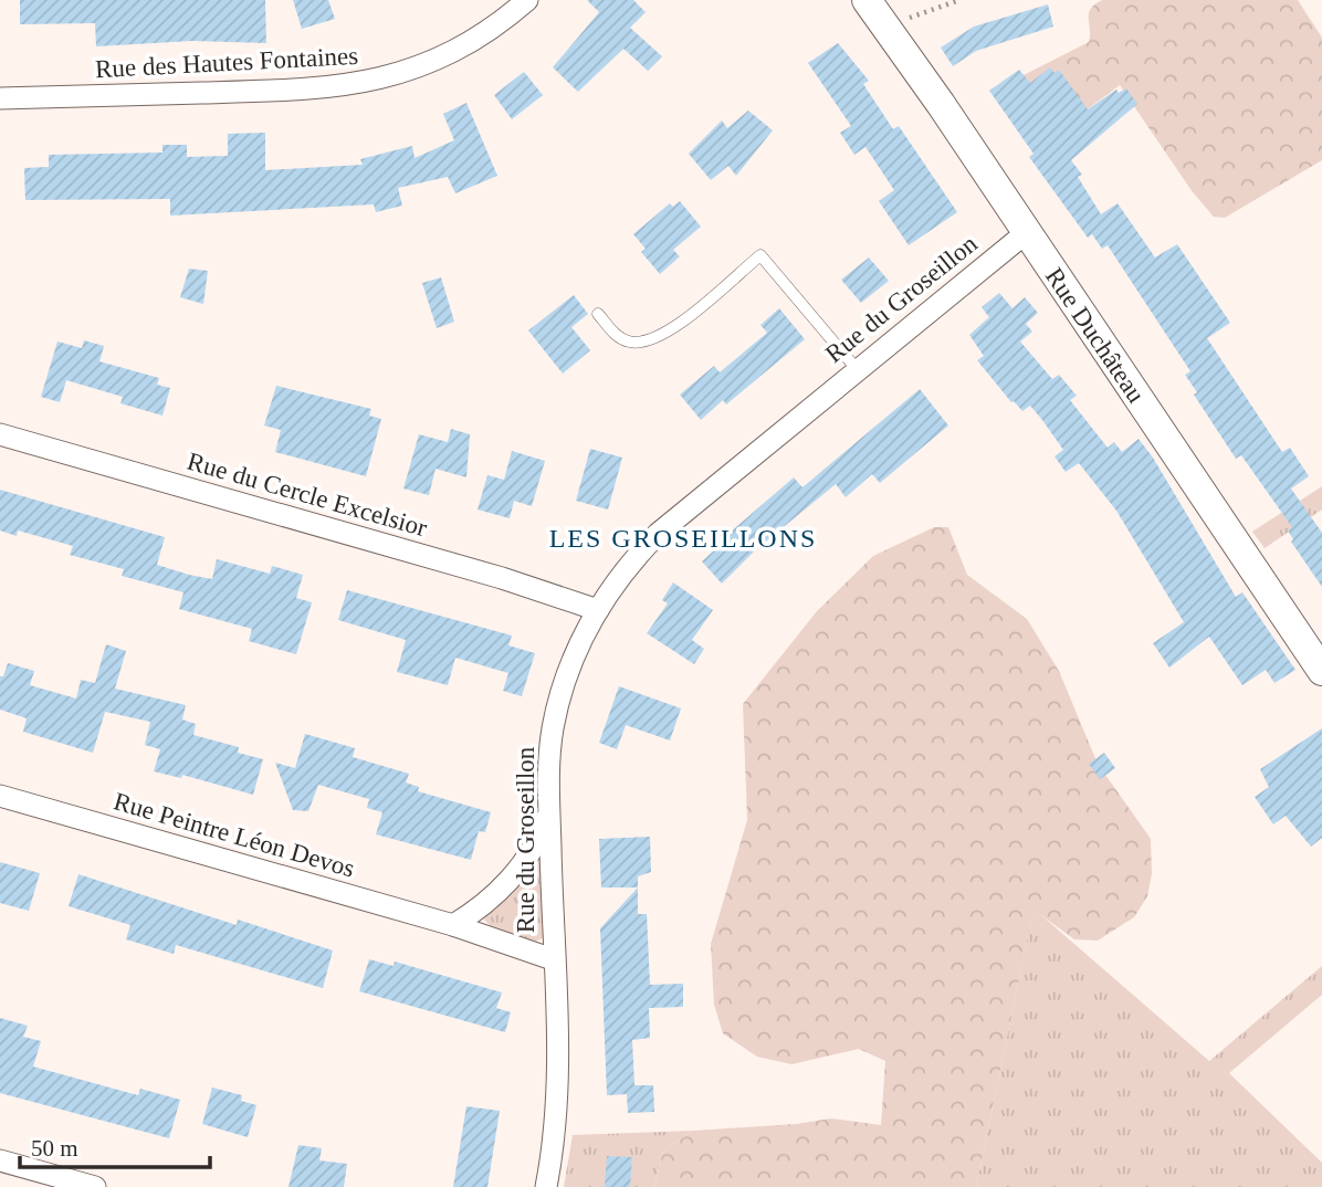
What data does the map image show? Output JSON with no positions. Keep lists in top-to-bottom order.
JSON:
{
  "streets": {
    "street": [
      "Rue des Hautes Fontaines",
      "Rue du Groseillon",
      "Rue Duchâteau",
      "Rue du Cercle Excelsior",
      "Rue Peintre Léon Devos"
    ]
  },
  "crossings": [
    ["Rue du Groseillon", "Rue Duchâteau"],
    ["Rue du Groseillon", "Rue du Cercle Excelsior"],
    ["Rue du Groseillon", "Rue Peintre Léon Devos"]
  ],
  "districts": ["LES GROSEILLONS"],
  "scale_bar": "50 m"
}
